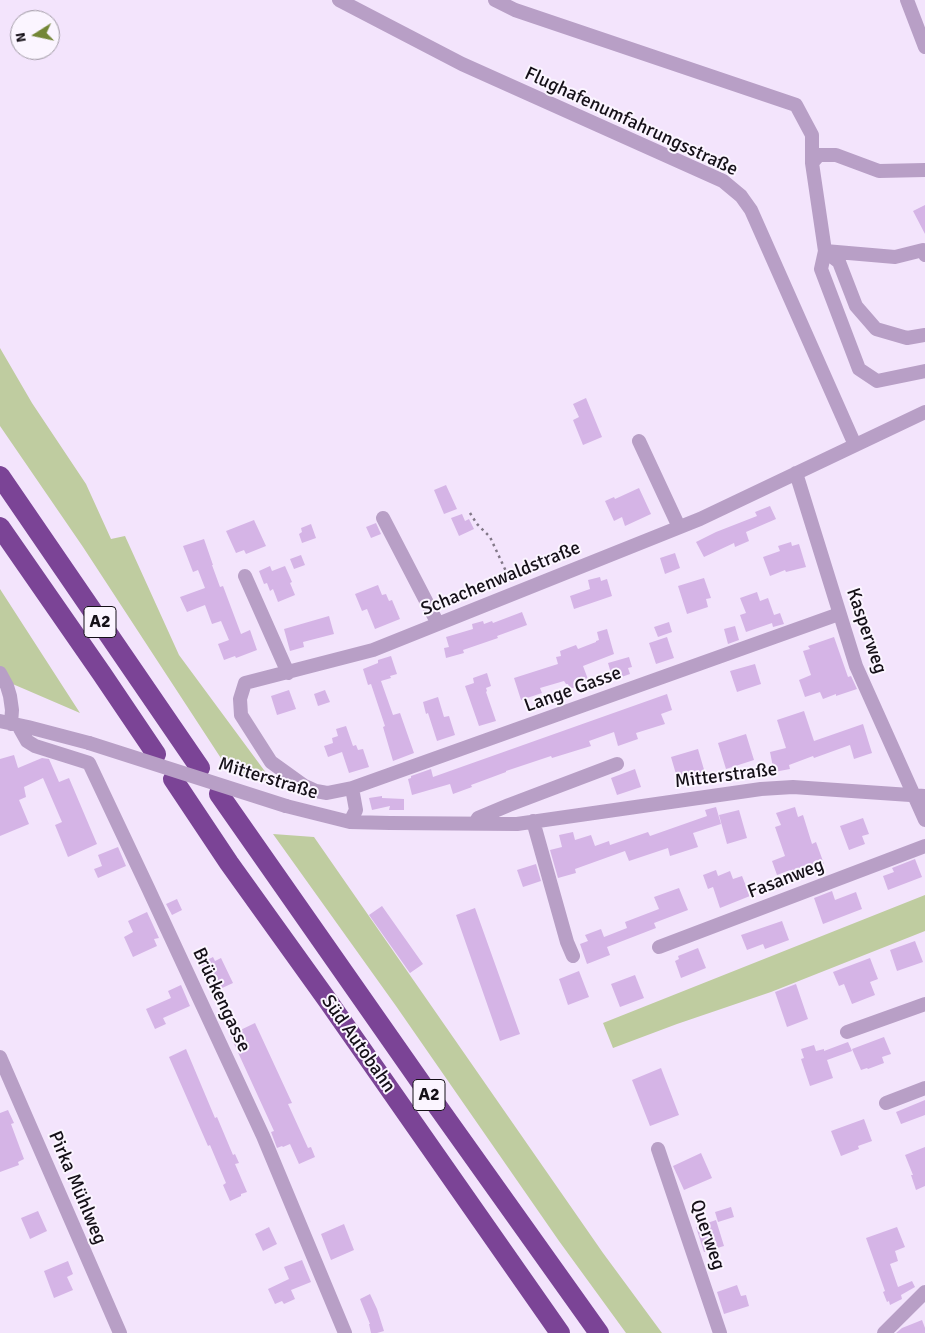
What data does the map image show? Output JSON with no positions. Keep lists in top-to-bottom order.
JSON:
{
  "streets": {
    "highway": ["A2", "Süd Autobahn"],
    "street": [
      "Flughafenumfahrungsstraße",
      "Schachenwaldstraße",
      "Kasperweg",
      "Lange Gasse",
      "Mitterstraße",
      "Fasanweg",
      "Brückengasse",
      "Pirka Mühlweg",
      "Querweg"
    ]
  },
  "crossings": [
    ["Flughafenumfahrungsstraße", "Schachenwaldstraße"],
    ["Schachenwaldstraße", "Kasperweg"],
    ["Schachenwaldstraße", "Lange Gasse"],
    ["Kasperweg", "Lange Gasse"],
    ["Kasperweg", "Mitterstraße"],
    ["Mitterstraße", "Brückengasse"]
  ],
  "north": "left"
}
